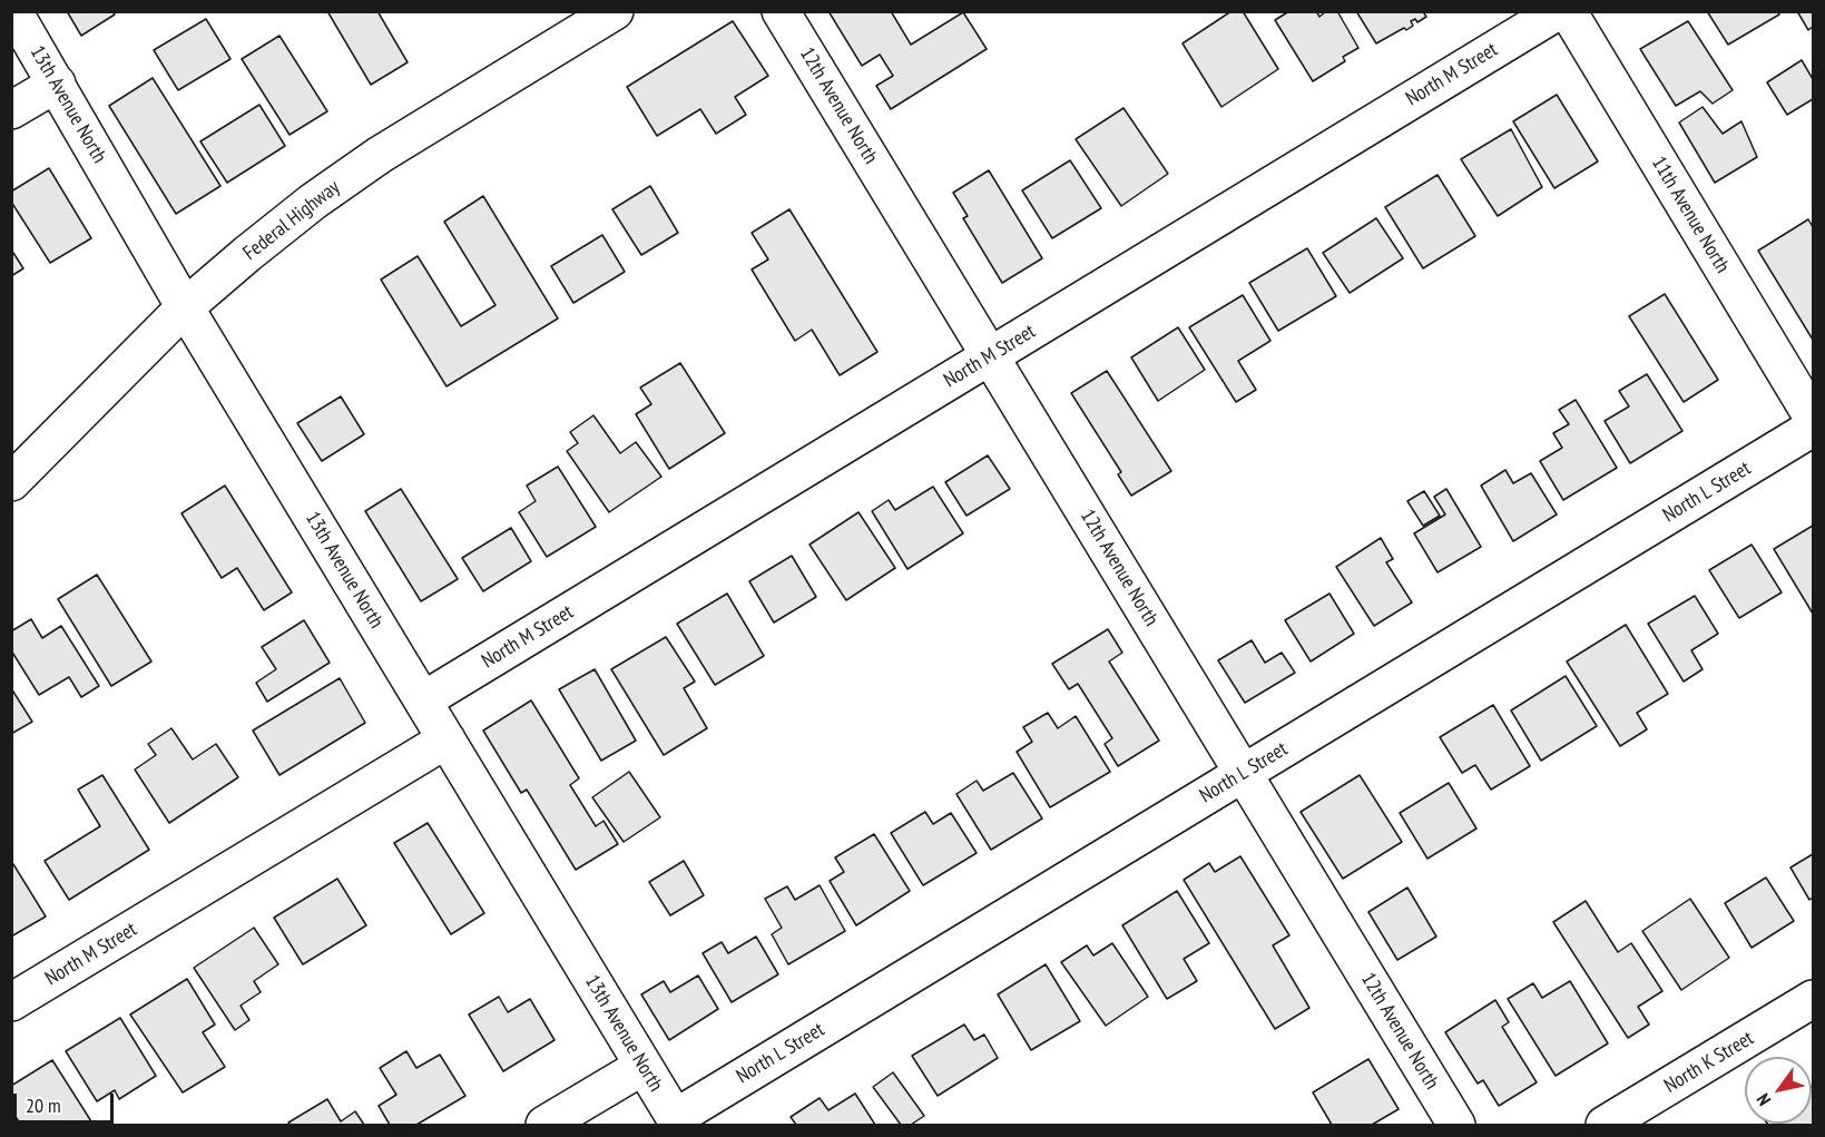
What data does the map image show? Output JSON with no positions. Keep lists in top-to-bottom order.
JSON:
{
  "streets": {
    "street": [
      "North M Street",
      "13th Avenue North",
      "12th Avenue North",
      "11th Avenue North",
      "Federal Highway",
      "North L Street",
      "North K Street"
    ]
  },
  "crossings": [
    ["North M Street", "13th Avenue North"],
    ["North M Street", "12th Avenue North"],
    ["13th Avenue North", "Federal Highway"],
    ["13th Avenue North", "North L Street"],
    ["12th Avenue North", "North L Street"]
  ],
  "scale_bar": "20 m",
  "north": "bottom left"
}
